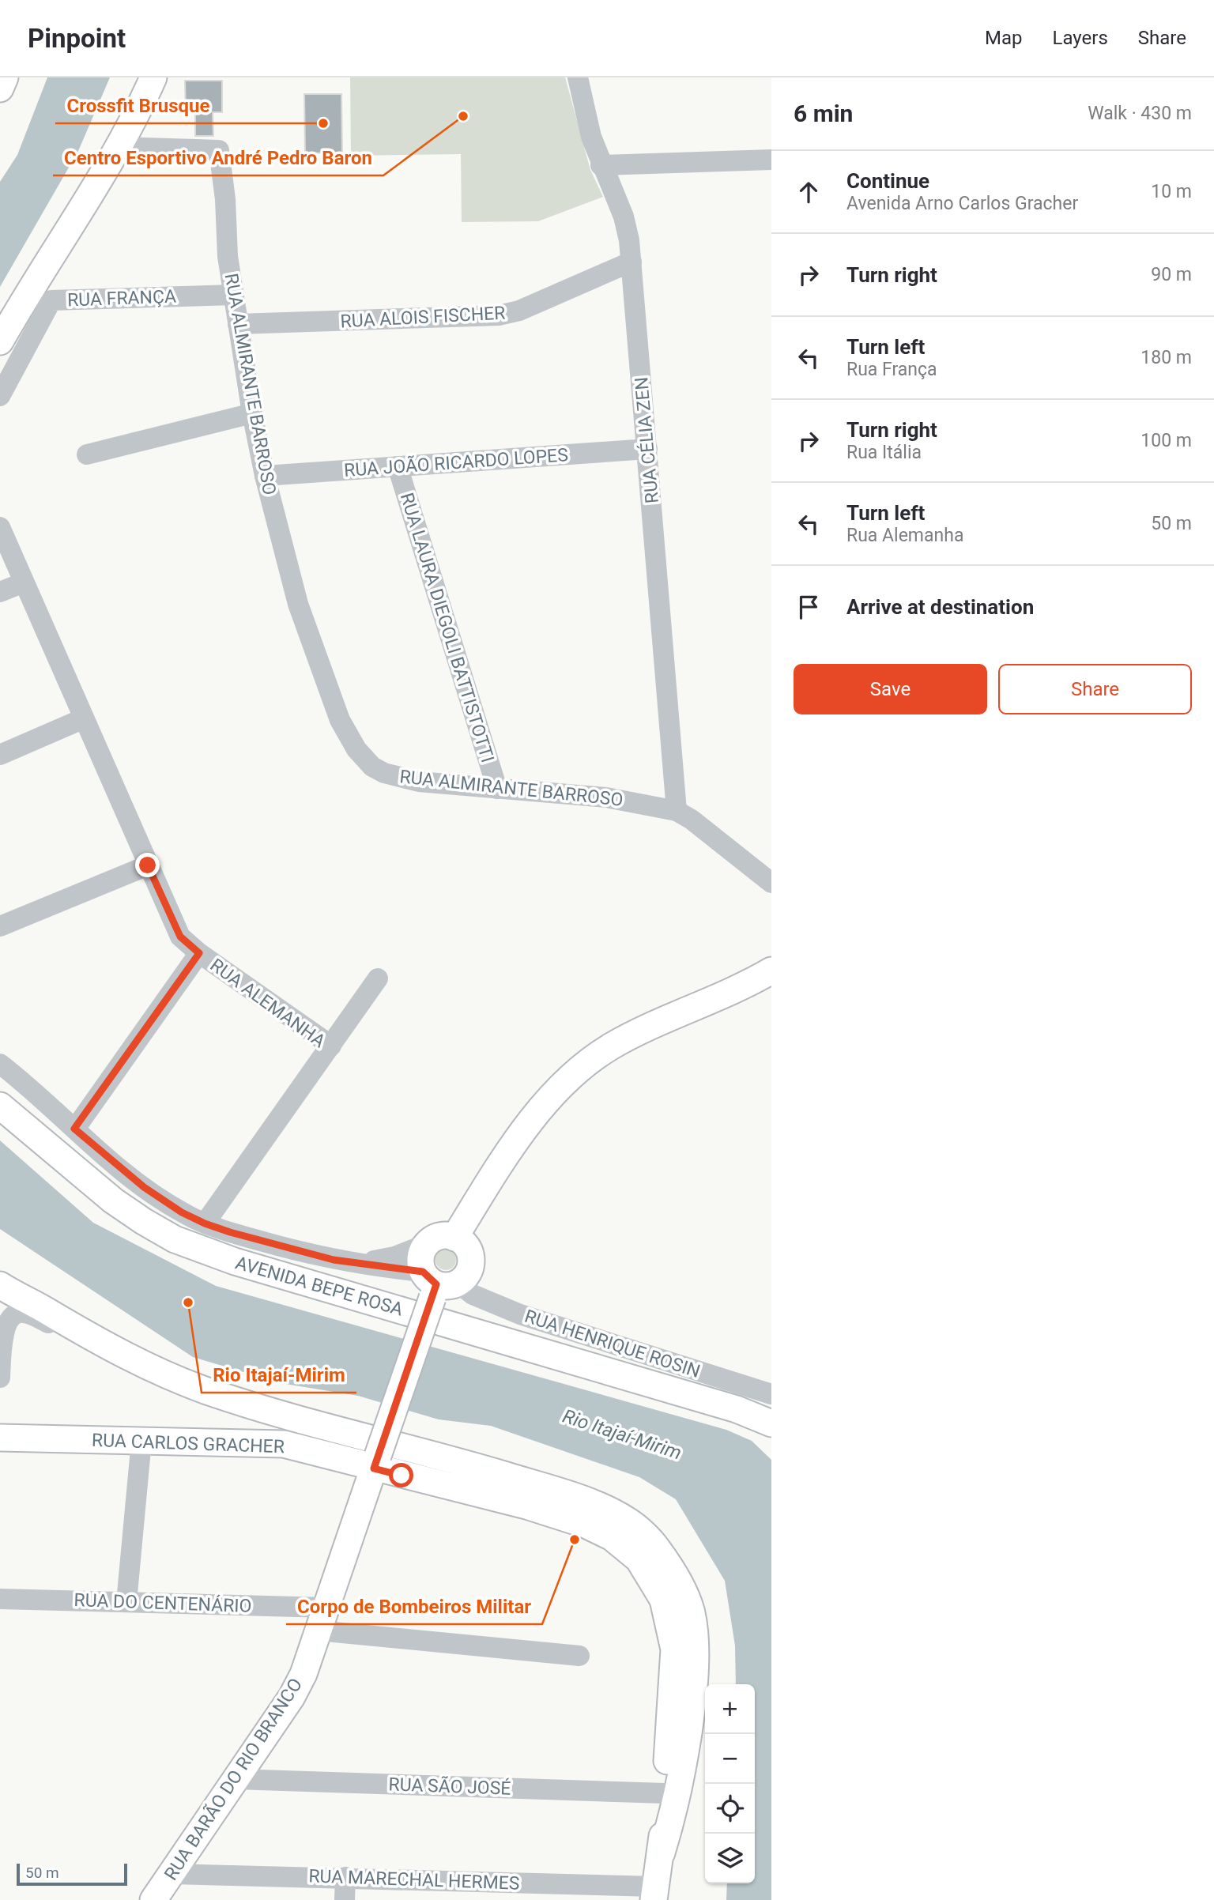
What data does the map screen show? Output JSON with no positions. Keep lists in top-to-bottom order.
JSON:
{
  "streets": {
    "main road": ["AVENIDA BEPE ROSA", "RUA CARLOS GRACHER", "RUA BARÃO DO RIO BRANCO"],
    "street": [
      "RUA FRANÇA",
      "RUA ALOIS FISCHER",
      "RUA ALMIRANTE BARROSO",
      "RUA CÉLIA ZEN",
      "RUA JOÃO RICARDO LOPES",
      "RUA LAURA DIEGOLI BATTISTOTTI",
      "RUA ALEMANHA",
      "RUA HENRIQUE ROSIN",
      "RUA DO CENTENÁRIO",
      "RUA SÃO JOSÉ",
      "RUA MARECHAL HERMES"
    ]
  },
  "crossings": [
    ["RUA FRANÇA", "RUA ALMIRANTE BARROSO"],
    ["RUA ALOIS FISCHER", "RUA ALMIRANTE BARROSO"],
    ["RUA ALOIS FISCHER", "RUA CÉLIA ZEN"],
    ["RUA ALMIRANTE BARROSO", "RUA CÉLIA ZEN"],
    ["RUA ALMIRANTE BARROSO", "RUA JOÃO RICARDO LOPES"],
    ["RUA ALMIRANTE BARROSO", "RUA LAURA DIEGOLI BATTISTOTTI"],
    ["RUA CÉLIA ZEN", "RUA JOÃO RICARDO LOPES"],
    ["RUA JOÃO RICARDO LOPES", "RUA LAURA DIEGOLI BATTISTOTTI"],
    ["RUA HENRIQUE ROSIN", "RUA BARÃO DO RIO BRANCO"],
    ["RUA CARLOS GRACHER", "RUA BARÃO DO RIO BRANCO"],
    ["RUA CARLOS GRACHER", "RUA SÃO JOSÉ"],
    ["RUA DO CENTENÁRIO", "RUA BARÃO DO RIO BRANCO"],
    ["RUA BARÃO DO RIO BRANCO", "RUA SÃO JOSÉ"],
    ["RUA BARÃO DO RIO BRANCO", "RUA MARECHAL HERMES"]
  ],
  "water": ["Rio Itajaí-Mirim"],
  "places": [
    "Centro Esportivo André Pedro Baron",
    "Crossfit Brusque",
    "Rio Itajaí-Mirim",
    "Corpo de Bombeiros Militar"
  ],
  "scale_bar": "50 m",
  "page": {
    "header": "Pinpoint",
    "nav": ["Map", "Layers", "Share"],
    "heading": ["6 min", "Walk · 430 m"],
    "list": [
      ["Continue", "Avenida Arno Carlos Gracher", "10 m"],
      ["Turn right", "90 m"],
      ["Turn left", "Rua França", "180 m"],
      ["Turn right", "Rua Itália", "100 m"],
      ["Turn left", "Rua Alemanha", "50 m"],
      "Arrive at destination"
    ],
    "buttons": ["Save", "Share"],
    "map_buttons": ["+", "−"],
    "scale": "50 m"
  }
}
